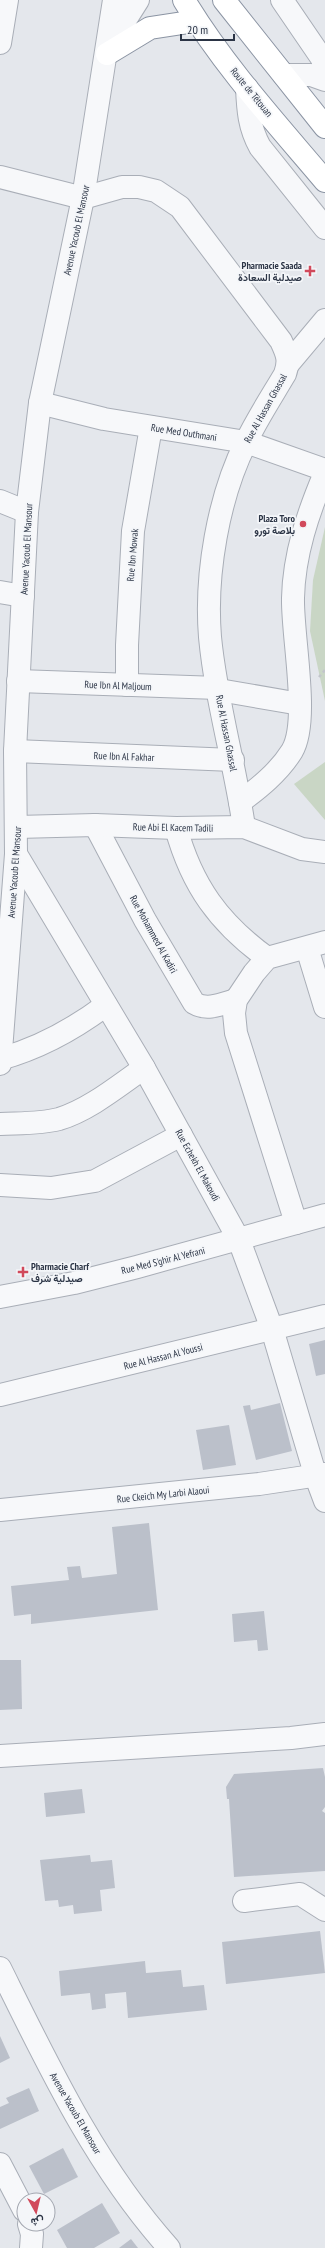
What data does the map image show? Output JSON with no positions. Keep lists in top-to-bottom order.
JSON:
{
  "streets": {
    "highway": ["Route de Tétouan"],
    "street": [
      "Avenue Yacoub El Mansour",
      "Rue Al Hassan Ghassal",
      "Rue Med Outhmani",
      "Rue Ibn Mowak",
      "Rue Ibn Al Maljoum",
      "Rue Ibn Al Fakhar",
      "Rue Abi El Kacem Tadili",
      "Rue Mohammed Al Kadiri",
      "Rue Echekh El Makoudi",
      "Rue Med S'ghir Al Yefrani",
      "Rue Al Hassan Al Youssi",
      "Rue Ckeich My Larbi Alaoui"
    ]
  },
  "crossings": [
    ["Avenue Yacoub El Mansour", "Rue Al Hassan Ghassal"],
    ["Avenue Yacoub El Mansour", "Rue Med Outhmani"],
    ["Avenue Yacoub El Mansour", "Rue Ibn Al Maljoum"],
    ["Avenue Yacoub El Mansour", "Rue Ibn Al Fakhar"],
    ["Avenue Yacoub El Mansour", "Rue Abi El Kacem Tadili"],
    ["Avenue Yacoub El Mansour", "Rue Echekh El Makoudi"],
    ["Rue Al Hassan Ghassal", "Rue Med Outhmani"],
    ["Rue Al Hassan Ghassal", "Rue Ibn Al Maljoum"],
    ["Rue Al Hassan Ghassal", "Rue Ibn Al Fakhar"],
    ["Rue Al Hassan Ghassal", "Rue Abi El Kacem Tadili"],
    ["Rue Med Outhmani", "Rue Ibn Mowak"],
    ["Rue Ibn Mowak", "Rue Ibn Al Maljoum"],
    ["Rue Abi El Kacem Tadili", "Rue Mohammed Al Kadiri"],
    ["Rue Echekh El Makoudi", "Rue Med S'ghir Al Yefrani"],
    ["Rue Echekh El Makoudi", "Rue Al Hassan Al Youssi"],
    ["Rue Echekh El Makoudi", "Rue Ckeich My Larbi Alaoui"]
  ],
  "places": {
    "health": ["Pharmacie Saada صيدلية السعادة", "Pharmacie Charf صيدلية شرف"],
    "other": ["Plaza Toro بلاصة تورو"]
  },
  "scale_bar": "20 m",
  "north": "bottom"
}
